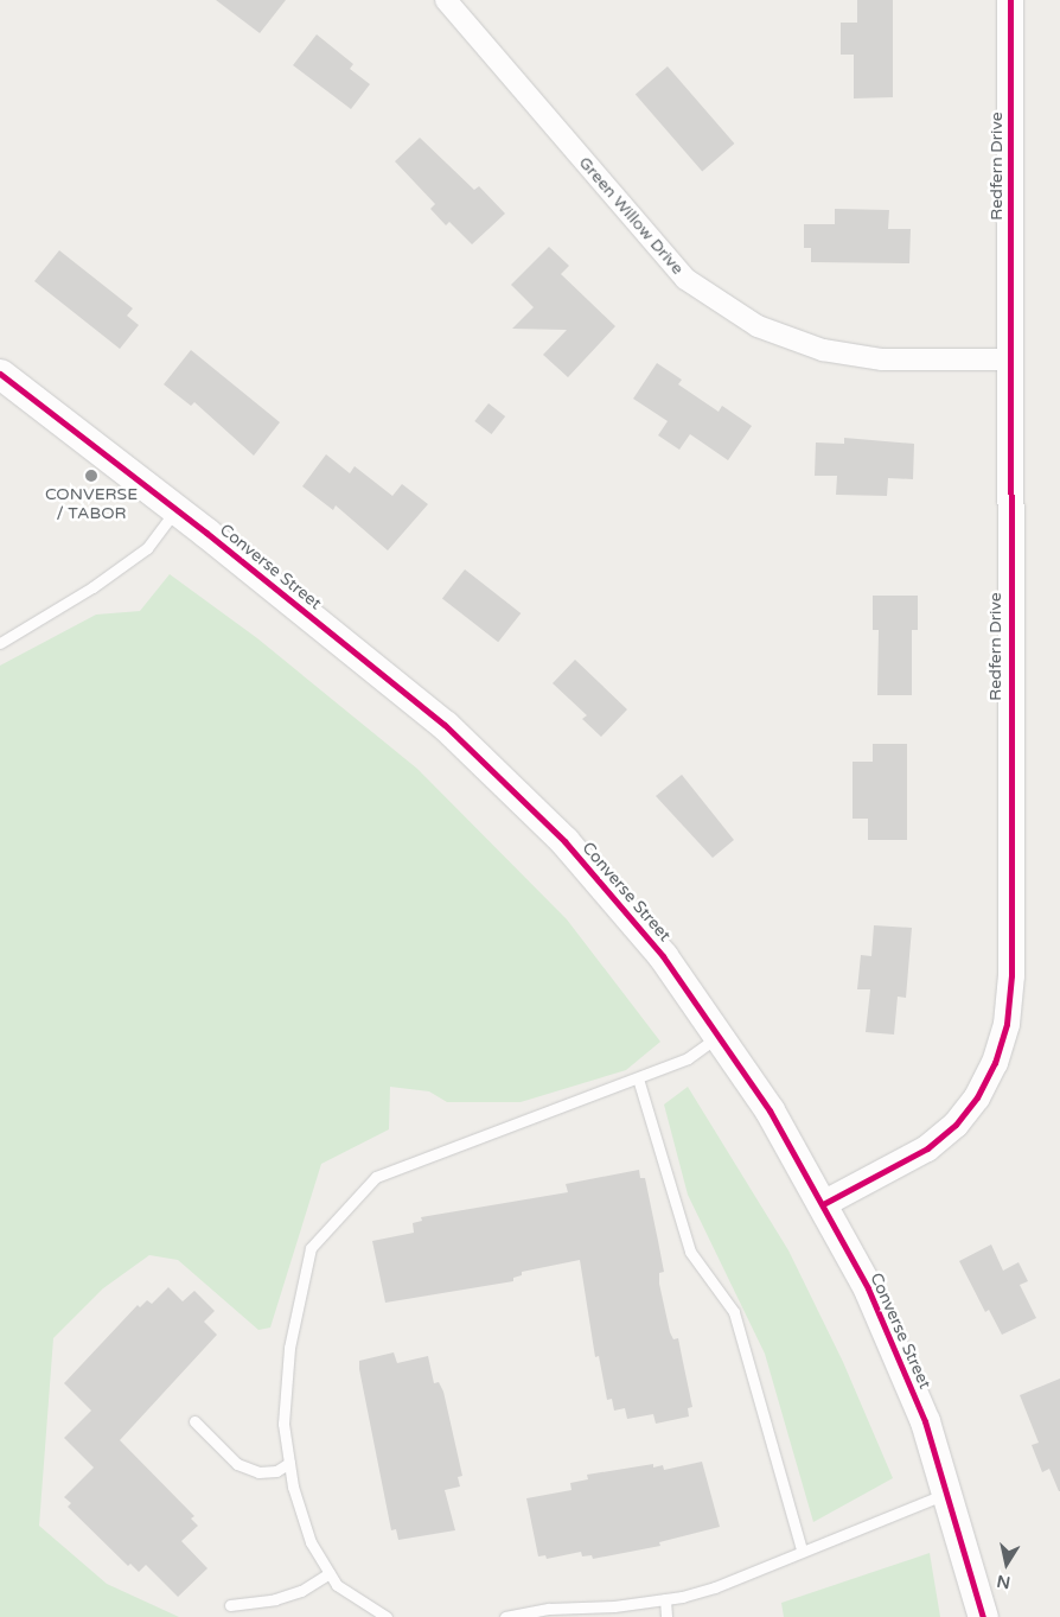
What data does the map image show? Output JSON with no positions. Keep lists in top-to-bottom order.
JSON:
{
  "streets": {
    "main road": ["Converse Street"],
    "street": ["Redfern Drive", "Green Willow Drive"]
  },
  "crossings": [
    ["Redfern Drive", "Green Willow Drive"],
    ["Redfern Drive", "Converse Street"]
  ],
  "places": ["CONVERSE / TABOR"],
  "north": "bottom"
}
